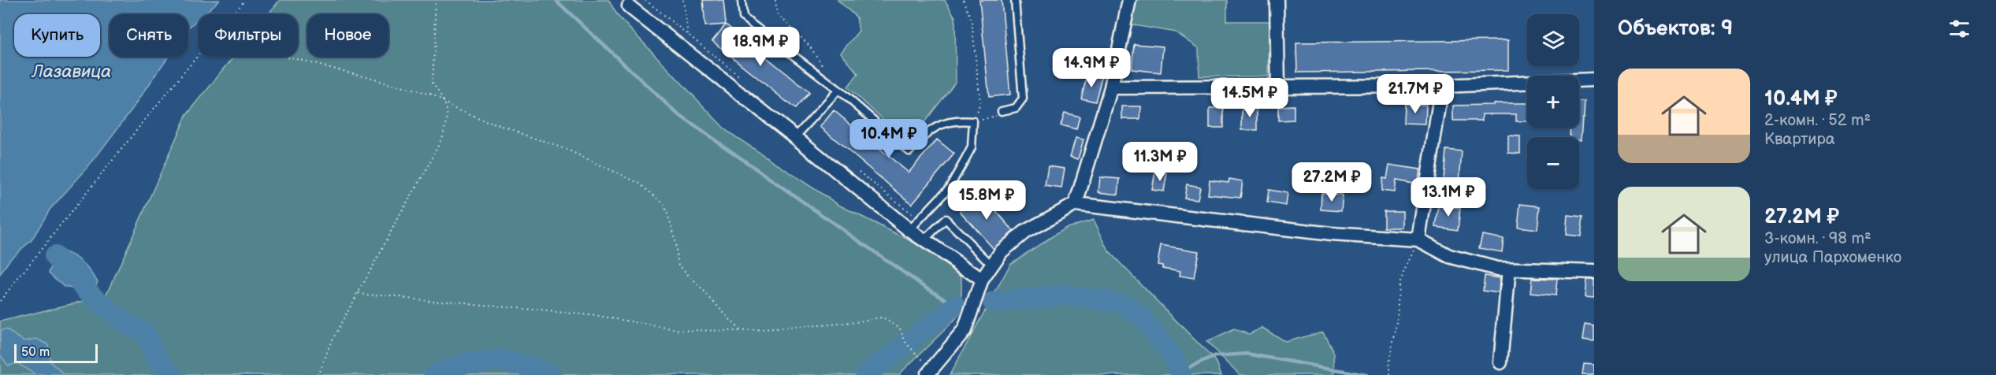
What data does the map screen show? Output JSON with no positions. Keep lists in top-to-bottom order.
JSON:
{
  "water": ["Лазавица"],
  "scale_bar": "50 m",
  "page": {
    "heading": "Объектов: 9",
    "map_buttons": ["+", "−"],
    "chip": [
      "Купить",
      "Снять",
      "Фильтры",
      "Новое"
    ],
    "price": [
      "18.9M ₽",
      "14.9M ₽",
      "21.7M ₽",
      "14.5M ₽",
      "10.4M ₽",
      "11.3M ₽",
      "27.2M ₽",
      "13.1M ₽",
      "15.8M ₽"
    ],
    "list": [
      {
        "name": "10.4M ₽",
        "note": "2-комн. · 52 m² · Квартира"
      },
      {
        "name": "27.2M ₽",
        "note": "3-комн. · 98 m² · улица Пархоменко"
      }
    ],
    "scale": "50 m"
  }
}
